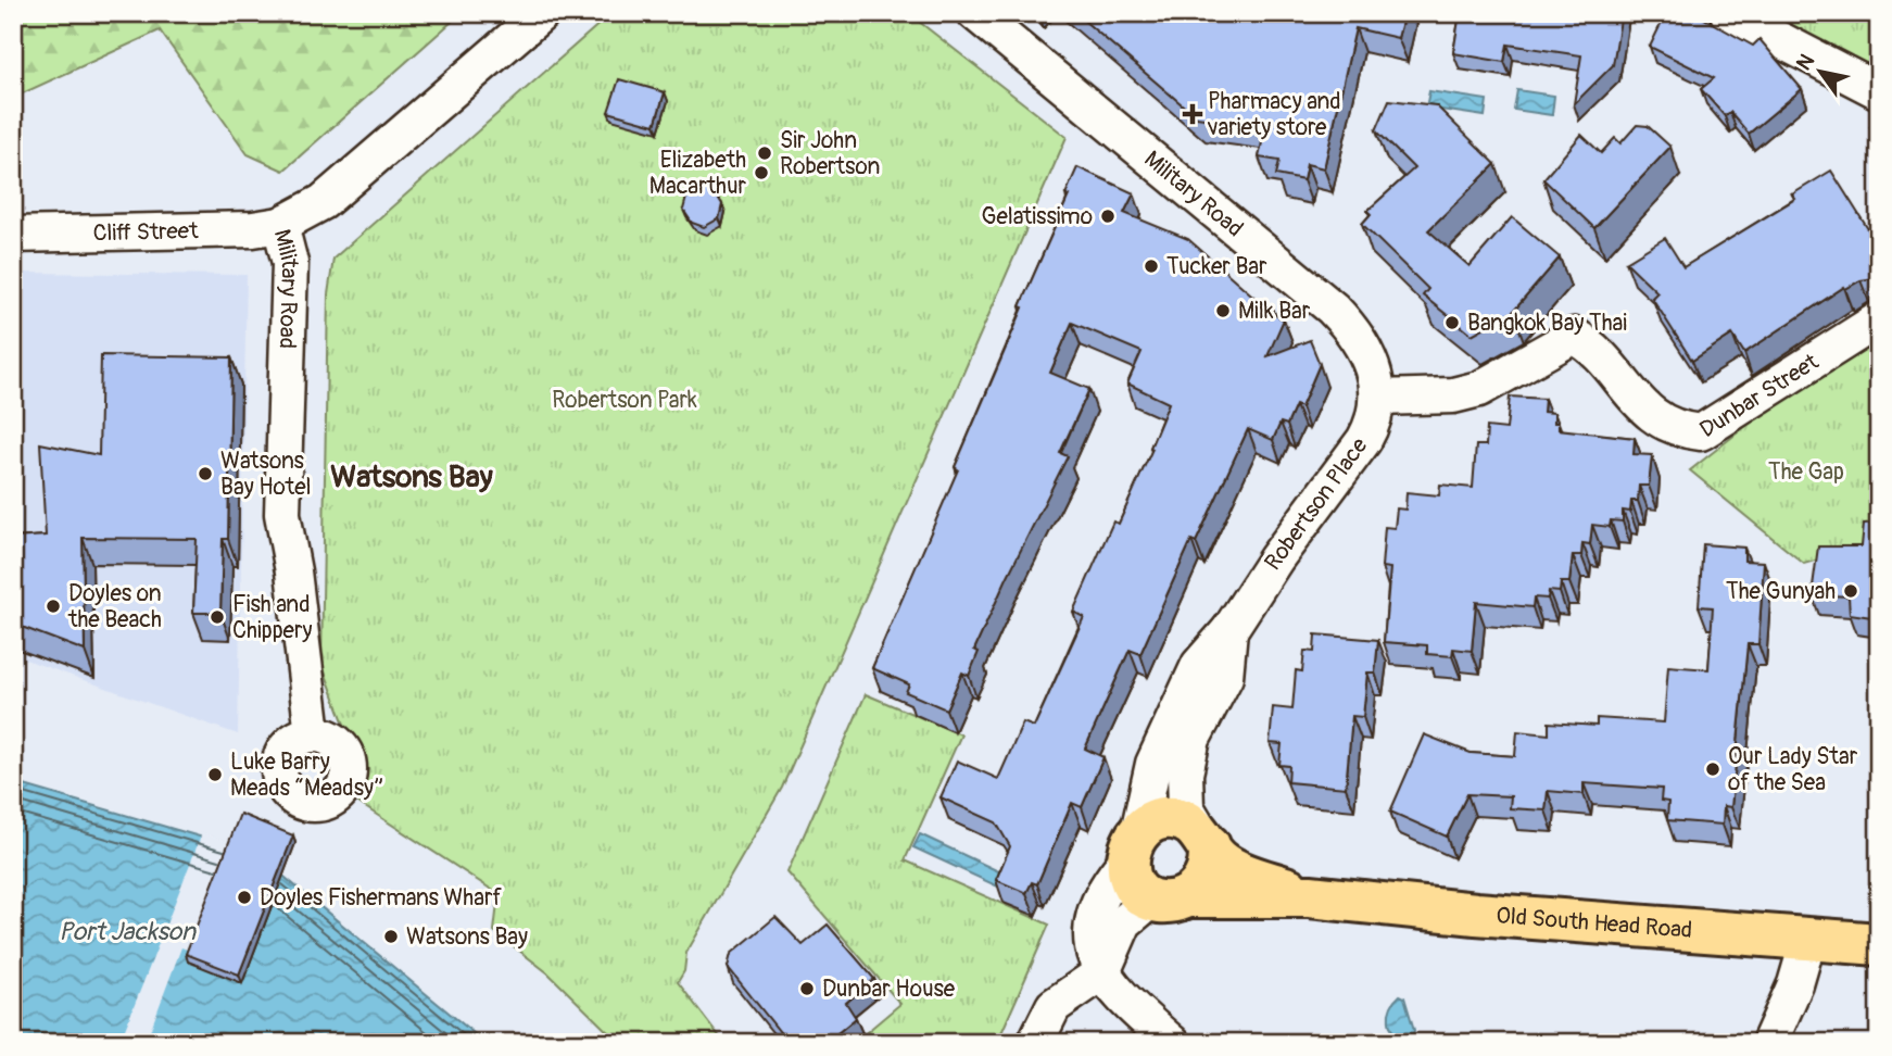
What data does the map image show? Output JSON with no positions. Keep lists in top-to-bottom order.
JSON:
{
  "streets": {
    "main road": ["Old South Head Road"],
    "street": [
      "Military Road",
      "Cliff Street",
      "Dunbar Street",
      "Robertson Place"
    ]
  },
  "crossings": [
    ["Military Road", "Cliff Street"],
    ["Military Road", "Dunbar Street"],
    ["Military Road", "Robertson Place"],
    ["Dunbar Street", "Robertson Place"],
    ["Robertson Place", "Old South Head Road"]
  ],
  "districts": ["Watsons Bay"],
  "water": ["Port Jackson"],
  "parks": ["Robertson Park", "The Gap"],
  "places": {
    "health": ["Pharmacy and variety store"],
    "other": [
      "Sir John Robertson",
      "Elizabeth Macarthur",
      "Gelatissimo",
      "Tucker Bar",
      "Milk Bar",
      "Bangkok Bay Thai",
      "Watsons Bay Hotel",
      "The Gunyah",
      "Doyles on the Beach",
      "Fish and Chippery",
      "Our Lady Star of the Sea",
      "Luke Barry Meads “Meadsy”",
      "Doyles Fishermans Wharf",
      "Watsons Bay",
      "Dunbar House"
    ]
  },
  "north": "top left"
}
